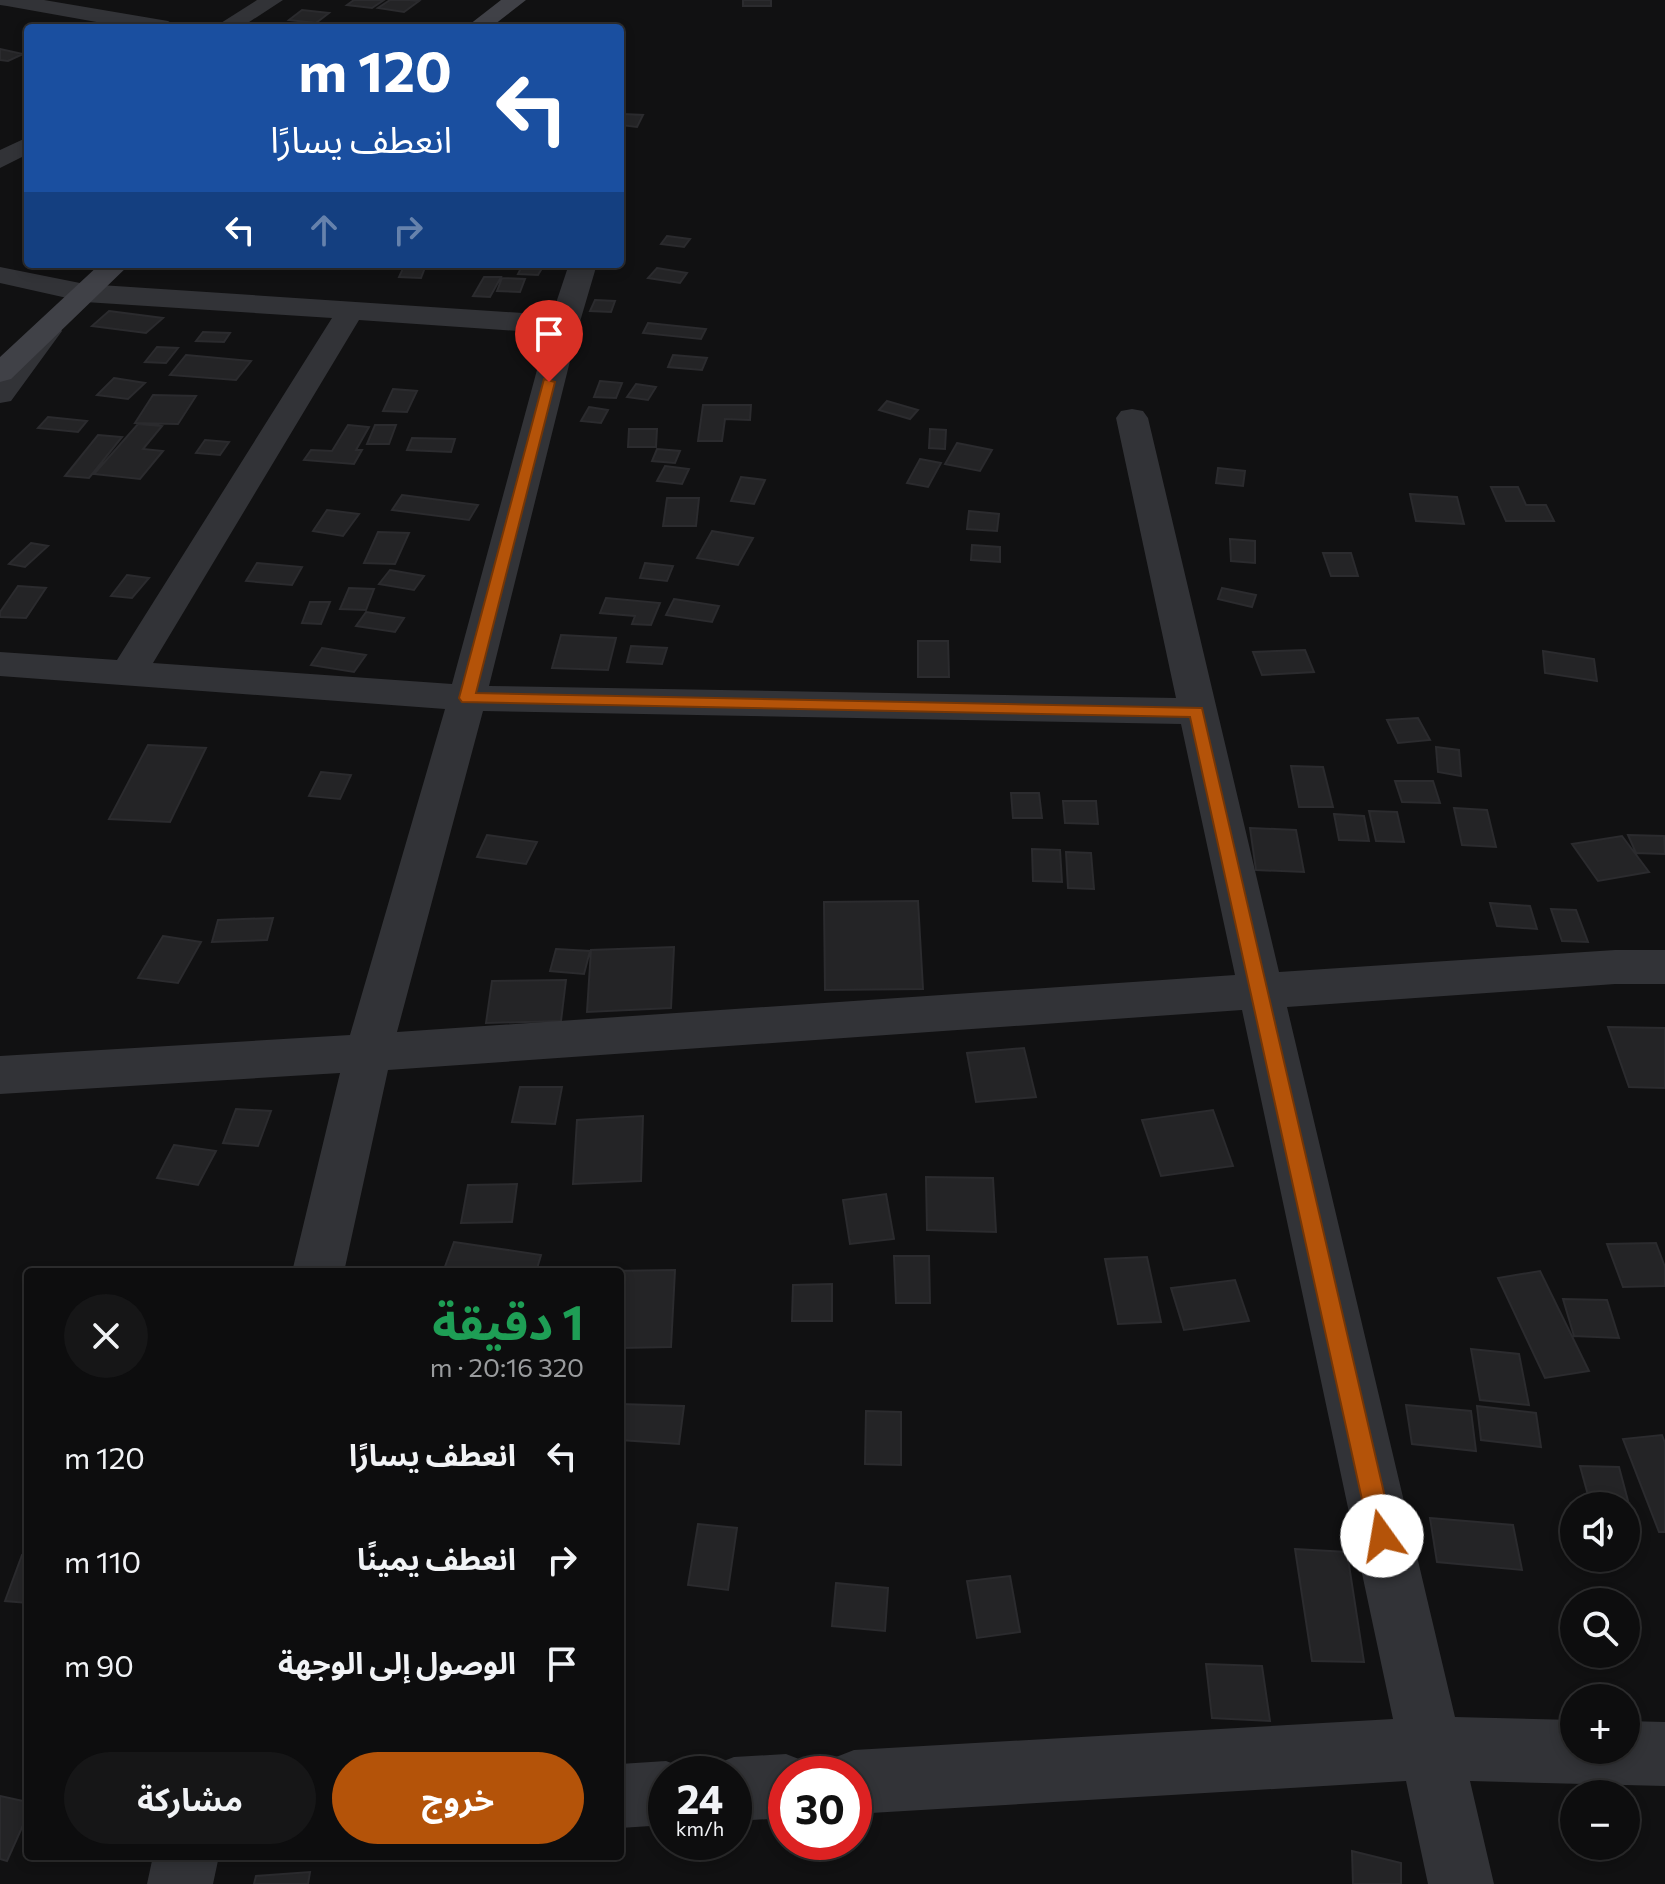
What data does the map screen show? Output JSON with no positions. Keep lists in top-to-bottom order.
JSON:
{
  "page": {
    "turn": ["120 m", "انعطف يسارًا"],
    "heading": ["1 دقيقة", "320 m · 20:16"],
    "list": [
      {
        "name": "انعطف يسارًا",
        "value": "120 m"
      },
      {
        "name": "انعطف يمينًا",
        "value": "110 m"
      },
      {
        "name": "الوصول إلى الوجهة",
        "value": "90 m"
      }
    ],
    "map_buttons": ["+", "−"],
    "buttons": ["خروج", "مشاركة"],
    "speed": "24 km/h",
    "limit": "30"
  }
}
